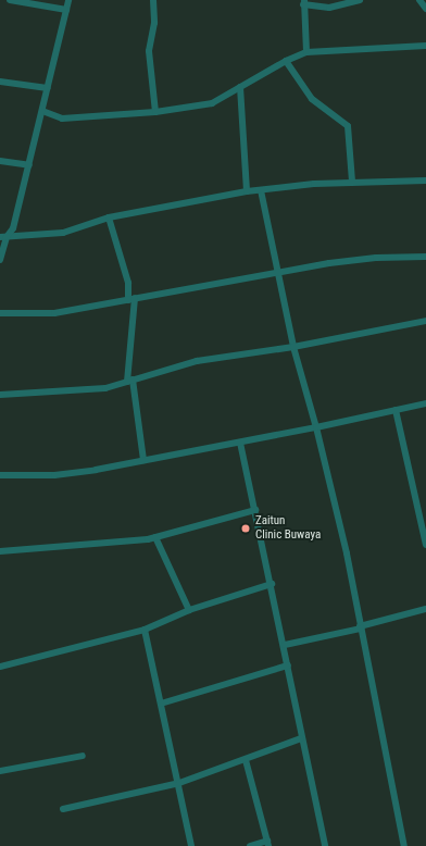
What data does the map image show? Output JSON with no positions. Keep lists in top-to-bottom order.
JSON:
{
  "places": ["Zaitun Clinic Buwaya"]
}
